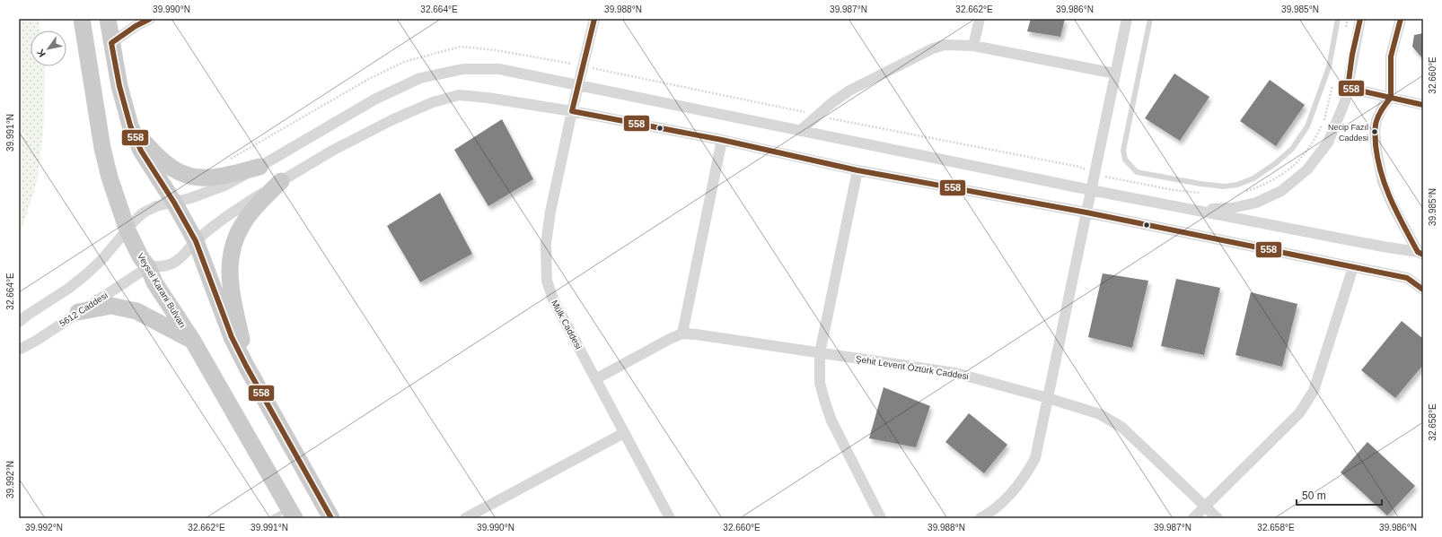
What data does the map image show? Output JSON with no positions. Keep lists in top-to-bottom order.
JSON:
{
  "streets": {
    "main road": ["Veysel Karani Bulvarı"],
    "street": ["5612 Caddesi", "Mülk Caddesi", "Şehit Levent Öztürk Caddesi"]
  },
  "crossings": [
    ["Veysel Karani Bulvarı", "5612 Caddesi"],
    ["Mülk Caddesi", "Şehit Levent Öztürk Caddesi"]
  ],
  "places": ["Necip Fazıl Caddesi"],
  "lines": ["transit line 558"],
  "scale_bar": "50 m",
  "north": "bottom left",
  "coordinates": [
    "39.990°N",
    "32.664°E",
    "39.988°N",
    "39.987°N",
    "32.662°E",
    "39.986°N",
    "39.985°N",
    "32.660°E",
    "39.991°N",
    "32.658°E",
    "39.992°N"
  ]
}
